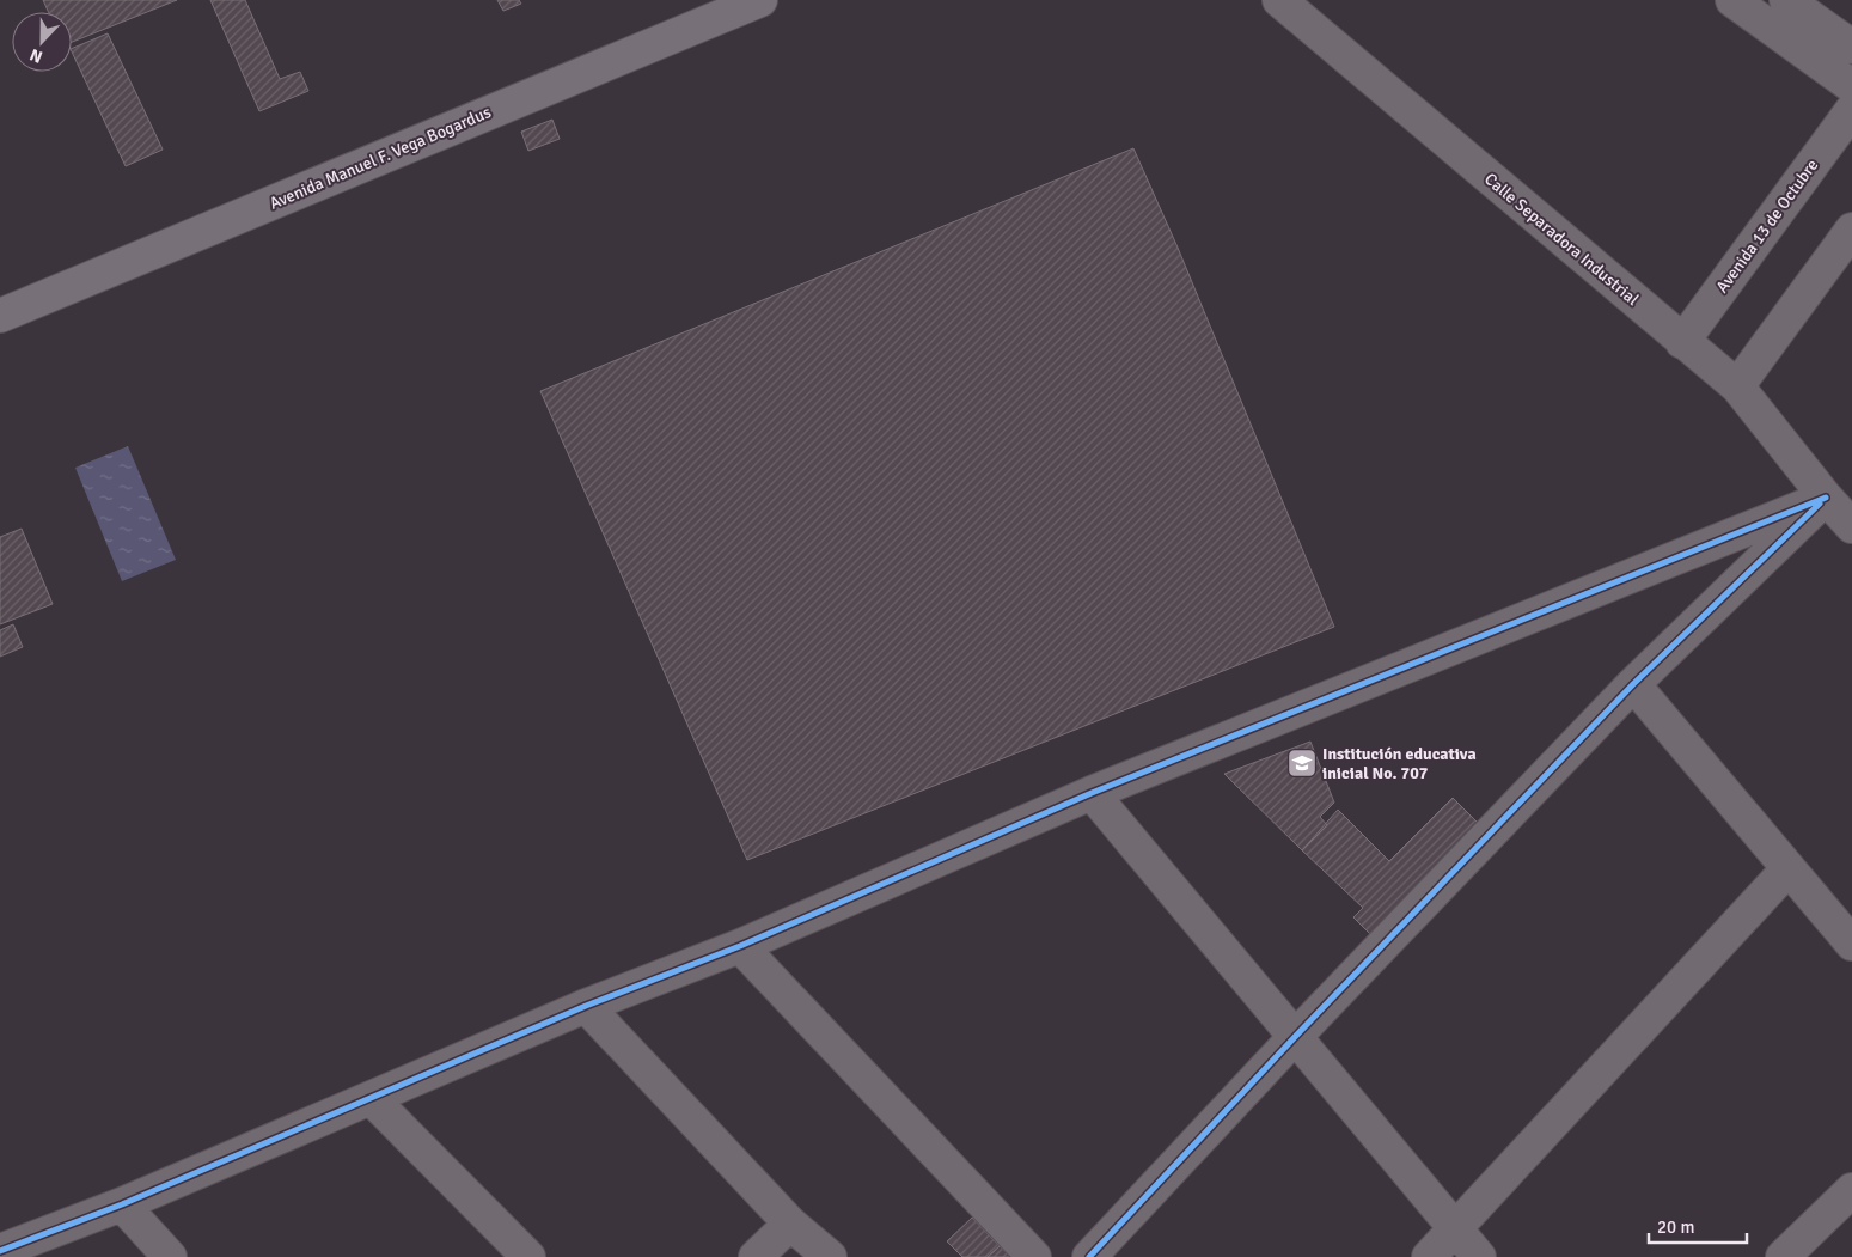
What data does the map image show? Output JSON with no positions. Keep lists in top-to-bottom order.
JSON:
{
  "streets": {
    "main road": ["Avenida Manuel F. Vega Bogardus"],
    "street": ["Avenida 13 de Octubre", "Calle Separadora Industrial"]
  },
  "crossings": [
    ["Avenida 13 de Octubre", "Calle Separadora Industrial"]
  ],
  "places": {
    "school or university": ["Institución educativa inicial No. 707"]
  },
  "scale_bar": "20 m",
  "north": "bottom"
}
